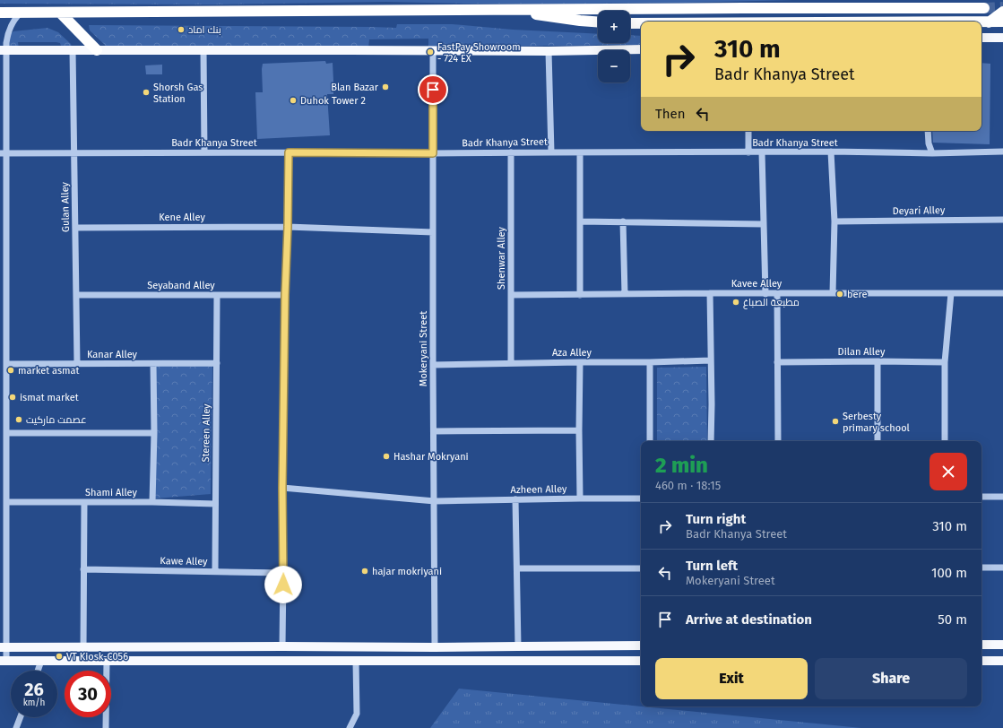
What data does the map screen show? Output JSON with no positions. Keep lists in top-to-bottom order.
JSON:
{
  "streets": {
    "street": [
      "Badr Khanya Street",
      "Gulan Alley",
      "Deyari Alley",
      "Kene Alley",
      "Shenwar Alley",
      "Kavee Alley",
      "Seyaband Alley",
      "Mokeryani Street",
      "Dilan Alley",
      "Aza Alley",
      "Kanar Alley",
      "Stereen Alley",
      "Azheen Alley",
      "Shami Alley",
      "Kawe Alley"
    ]
  },
  "crossings": [
    ["Badr Khanya Street", "Gulan Alley"],
    ["Badr Khanya Street", "Shenwar Alley"],
    ["Badr Khanya Street", "Mokeryani Street"],
    ["Gulan Alley", "Kene Alley"],
    ["Gulan Alley", "Seyaband Alley"],
    ["Gulan Alley", "Kanar Alley"],
    ["Kene Alley", "Mokeryani Street"],
    ["Shenwar Alley", "Kavee Alley"],
    ["Shenwar Alley", "Aza Alley"],
    ["Seyaband Alley", "Stereen Alley"],
    ["Mokeryani Street", "Aza Alley"],
    ["Mokeryani Street", "Azheen Alley"],
    ["Kanar Alley", "Stereen Alley"],
    ["Stereen Alley", "Shami Alley"],
    ["Stereen Alley", "Kawe Alley"]
  ],
  "places": [
    "بنك اماد",
    "FastPay Showroom - 724 EX",
    "Blan Bazar",
    "Shorsh Gas Station",
    "Duhok Tower 2",
    "bere",
    "مطبعة الصباغ",
    "market asmat",
    "ismat market",
    "عصمت ماركيت",
    "Serbesty primary school",
    "Hashar Mokryani",
    "hajar mokriyani",
    "VT Kiosk-C056"
  ],
  "page": {
    "map_buttons": ["+", "−"],
    "turn": ["310 m", "Badr Khanya Street"],
    "then": "Then",
    "heading": ["2 min", "460 m · 18:15"],
    "list": [
      {
        "name": "Turn right",
        "note": "Badr Khanya Street",
        "value": "310 m"
      },
      {
        "name": "Turn left",
        "note": "Mokeryani Street",
        "value": "100 m"
      },
      {
        "name": "Arrive at destination",
        "value": "50 m"
      }
    ],
    "buttons": ["Exit", "Share"],
    "speed": "26 km/h",
    "limit": "30"
  }
}
